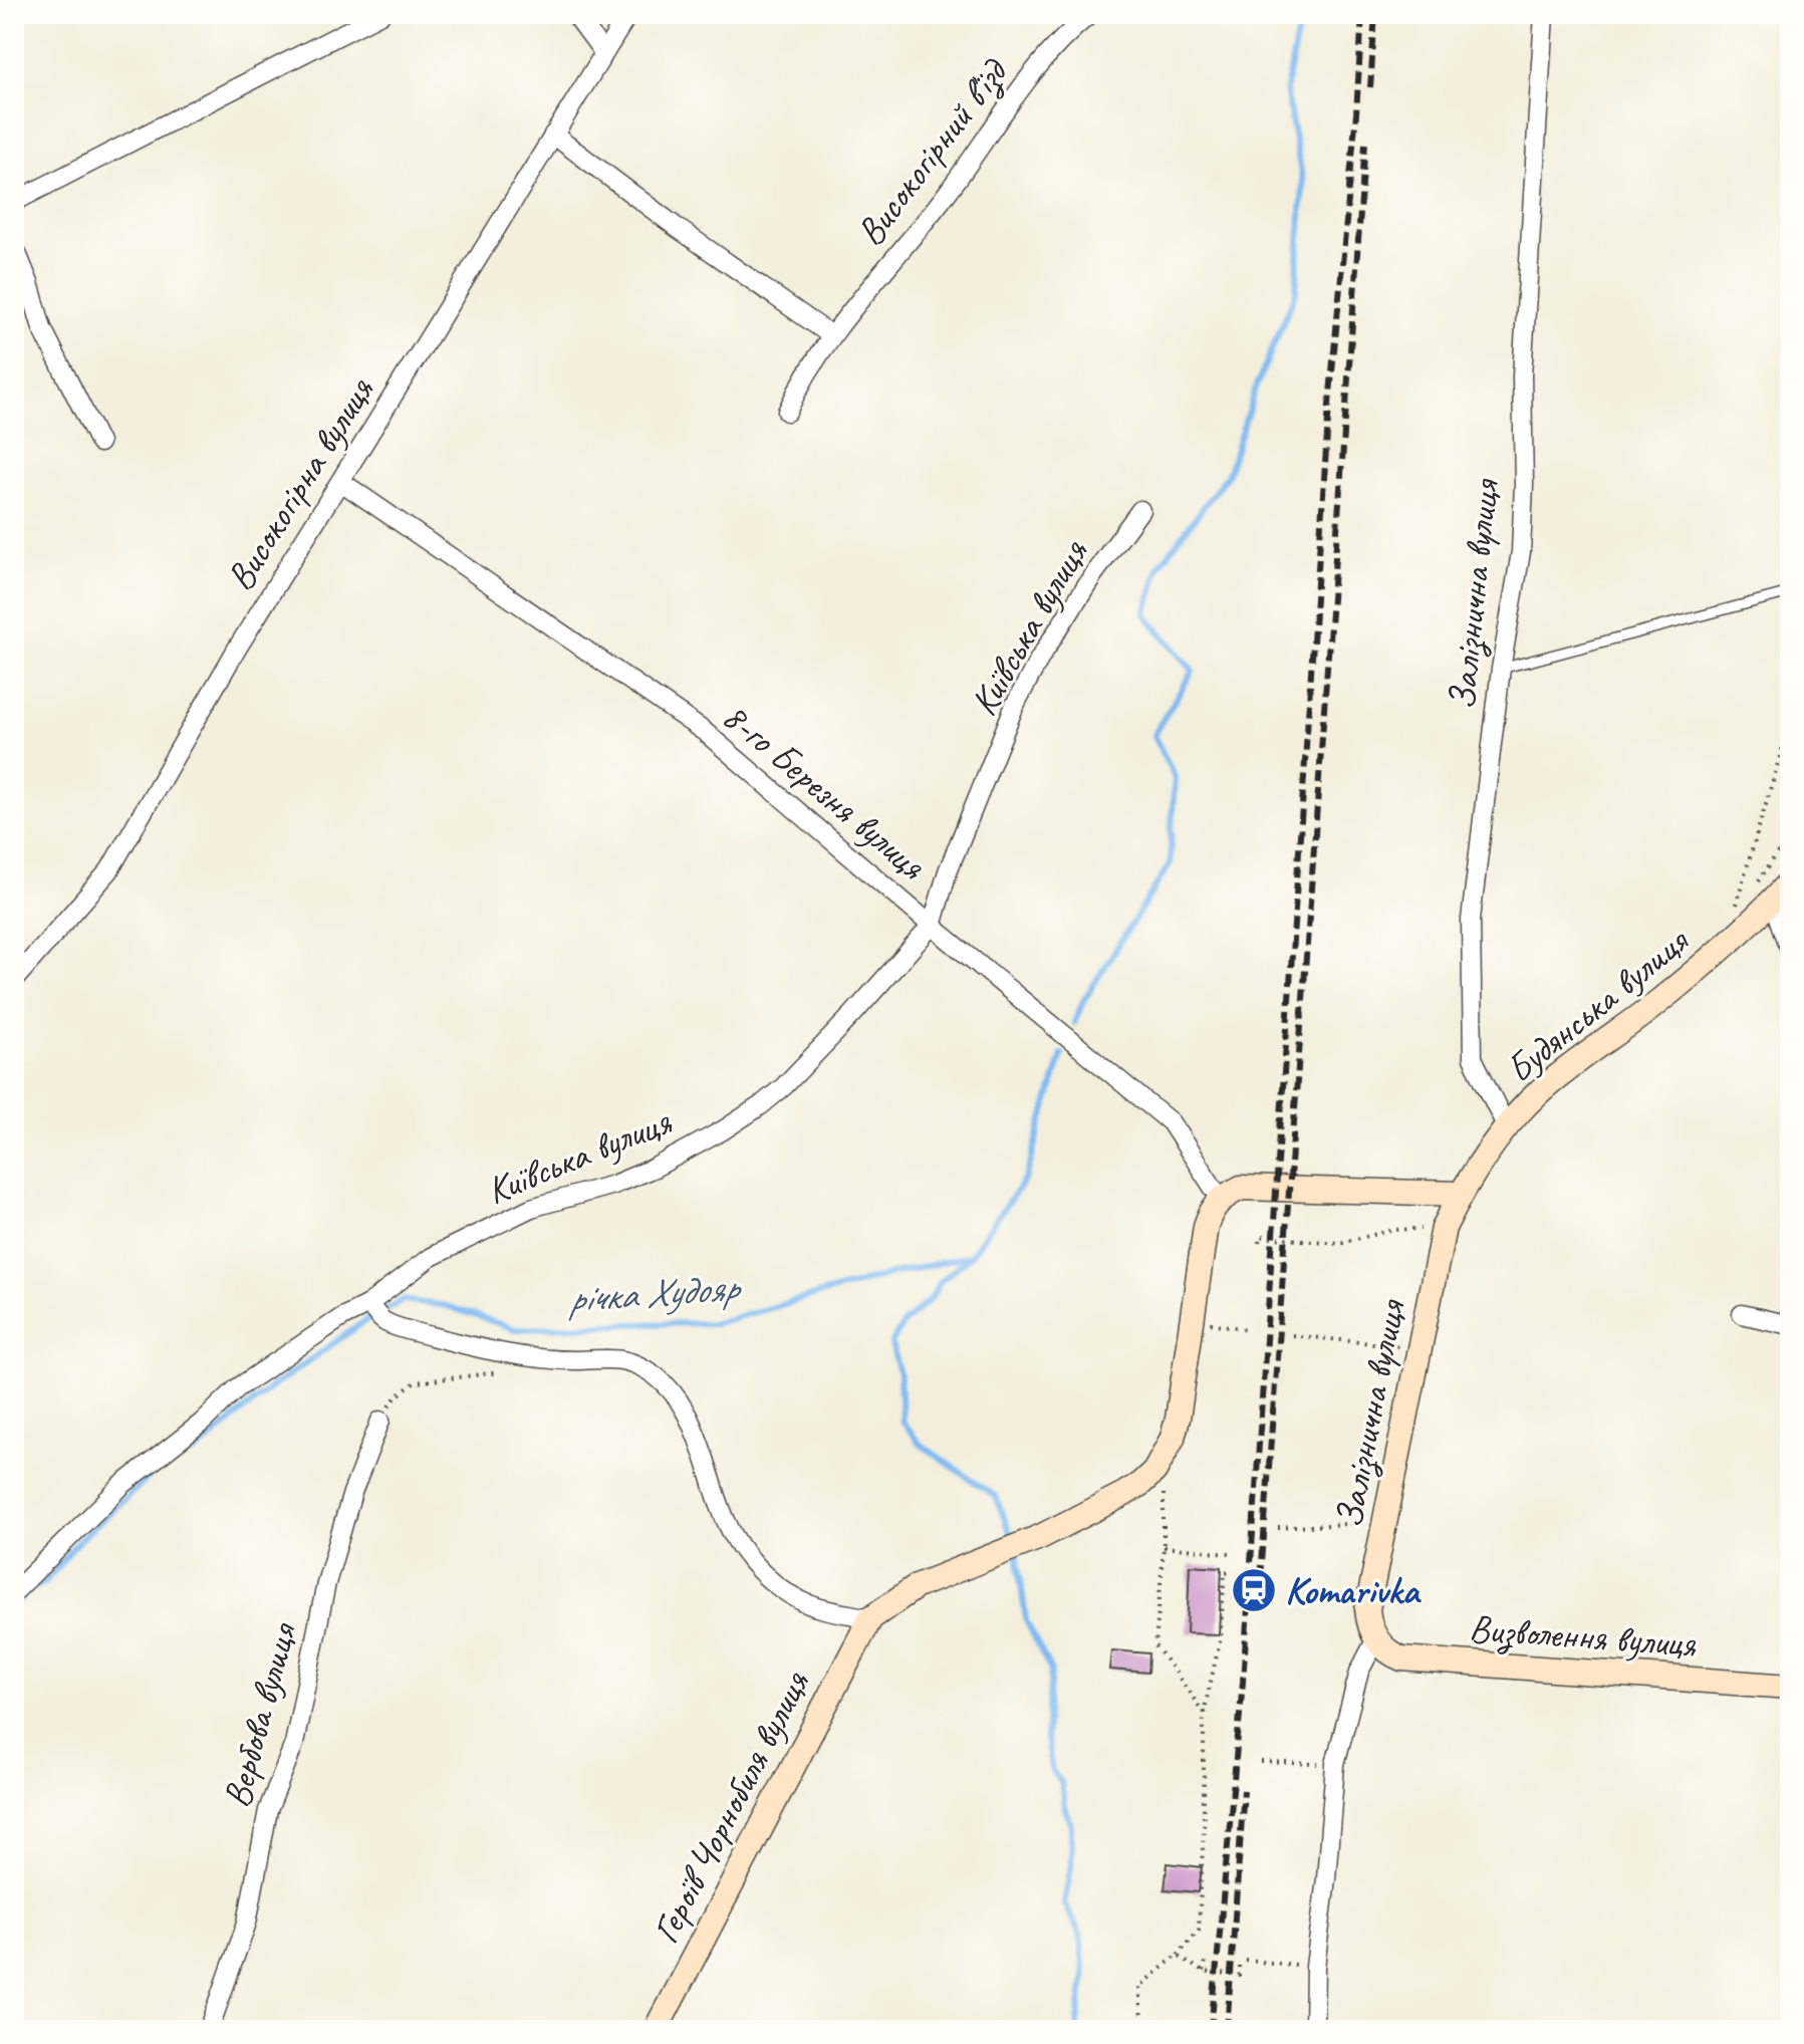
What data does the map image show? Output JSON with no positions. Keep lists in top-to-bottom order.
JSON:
{
  "streets": {
    "street": [
      "Високогірний в'їзд",
      "Високогірна вулиця",
      "Залізнична вулиця",
      "Київська вулиця",
      "8-го Березня вулиця",
      "Будянська вулиця",
      "Визволення вулиця",
      "Вербова вулиця",
      "Героїв Чорнобиля вулиця"
    ]
  },
  "crossings": [
    ["Високогірна вулиця", "8-го Березня вулиця"],
    ["Залізнична вулиця", "Будянська вулиця"],
    ["Залізнична вулиця", "Визволення вулиця"],
    ["Київська вулиця", "8-го Березня вулиця"],
    ["8-го Березня вулиця", "Героїв Чорнобиля вулиця"]
  ],
  "water": ["річка Худояр"],
  "places": {
    "station": ["Komarivka"]
  }
}
